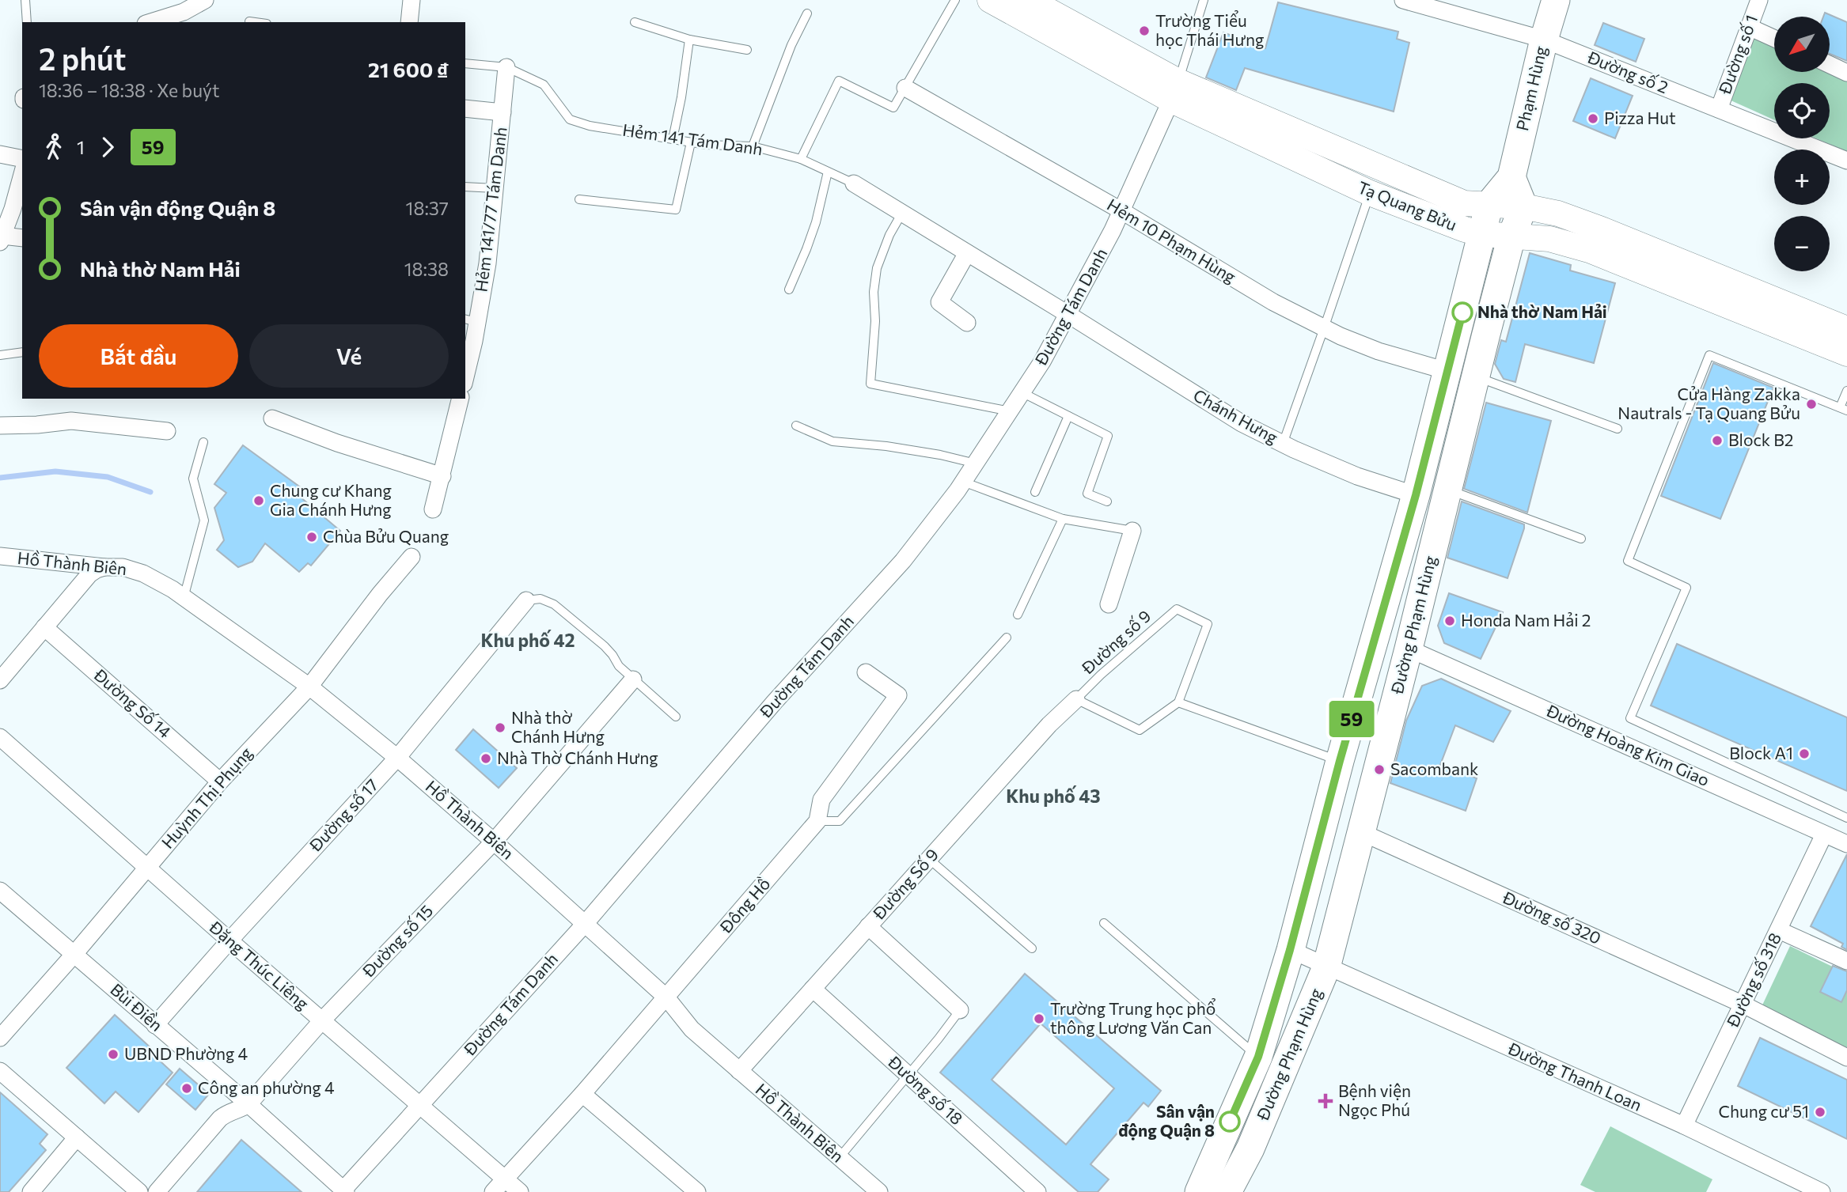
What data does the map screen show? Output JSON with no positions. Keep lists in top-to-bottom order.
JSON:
{
  "streets": {
    "main road": ["Phạm Hùng", "Tạ Quang Bửu", "Đường Phạm Hùng"],
    "street": [
      "Đường số 1",
      "Đường số 2",
      "Hẻm 141 Tám Danh",
      "Hẻm 141/77 Tám Danh",
      "Hẻm 10 Phạm Hùng",
      "Đường Tám Danh",
      "Chánh Hưng",
      "Hồ Thành Biên",
      "Đường Số 14",
      "Đường Hoàng Kim Giao",
      "Huỳnh Thị Phụng",
      "Đường số 17",
      "Đường Số 9",
      "Đông Hồ",
      "Đường số 320",
      "Đường số 15",
      "Đặng Thúc Liêng",
      "Đường số 318",
      "Bùi Điền",
      "Đường Thanh Loan",
      "Đường số 18"
    ],
    "lane": ["Đường số 9"]
  },
  "crossings": [
    ["Đường số 1", "Đường số 2"],
    ["Đường số 2", "Phạm Hùng"],
    ["Phạm Hùng", "Tạ Quang Bửu"],
    ["Phạm Hùng", "Đường Phạm Hùng"],
    ["Hẻm 141 Tám Danh", "Hẻm 141/77 Tám Danh"],
    ["Hẻm 141 Tám Danh", "Đường Tám Danh"],
    ["Hẻm 141 Tám Danh", "Chánh Hưng"],
    ["Tạ Quang Bửu", "Đường Tám Danh"],
    ["Tạ Quang Bửu", "Đường Phạm Hùng"],
    ["Hẻm 10 Phạm Hùng", "Đường Tám Danh"],
    ["Hẻm 10 Phạm Hùng", "Đường Phạm Hùng"],
    ["Đường Tám Danh", "Chánh Hưng"],
    ["Đường Tám Danh", "Hồ Thành Biên"],
    ["Đường Tám Danh", "Đặng Thúc Liêng"],
    ["Đường Tám Danh", "Bùi Điền"],
    ["Chánh Hưng", "Đường Phạm Hùng"],
    ["Hồ Thành Biên", "Huỳnh Thị Phụng"],
    ["Hồ Thành Biên", "Đường số 17"],
    ["Hồ Thành Biên", "Đường Số 9"],
    ["Hồ Thành Biên", "Đông Hồ"],
    ["Hồ Thành Biên", "Đường số 15"],
    ["Đường Phạm Hùng", "Đường Hoàng Kim Giao"],
    ["Đường Phạm Hùng", "Đường số 320"],
    ["Đường Phạm Hùng", "Đường Thanh Loan"],
    ["Đường số 9", "Đường Số 9"],
    ["Đường Số 14", "Huỳnh Thị Phụng"],
    ["Đường Hoàng Kim Giao", "Đường số 318"],
    ["Huỳnh Thị Phụng", "Đặng Thúc Liêng"],
    ["Huỳnh Thị Phụng", "Bùi Điền"],
    ["Đường số 17", "Đặng Thúc Liêng"],
    ["Đường số 17", "Bùi Điền"],
    ["Đường Số 9", "Đường số 18"],
    ["Đông Hồ", "Đặng Thúc Liêng"],
    ["Đường số 320", "Đường số 318"],
    ["Đường số 15", "Đặng Thúc Liêng"],
    ["Đường số 15", "Bùi Điền"],
    ["Đường số 318", "Đường Thanh Loan"]
  ],
  "districts": ["Khu phố 42", "Khu phố 43"],
  "places": {
    "other": [
      "Trường Tiểu học Thái Hưng",
      "Pizza Hut",
      "Nhà thờ Nam Hải",
      "Cửa Hàng Zakka Nautrals - Tạ Quang Bửu",
      "Block B2",
      "Chung cư Khang Gia Chánh Hưng",
      "Chùa Bửu Quang",
      "Honda Nam Hải 2",
      "Nhà thờ Chánh Hưng",
      "Block A1",
      "Nhà Thờ Chánh Hưng",
      "Sacombank",
      "Trường Trung học phổ thông Lương Văn Can",
      "UBND Phường 4",
      "Công an phường 4",
      "Chung cư 51",
      "Sân vận động Quận 8"
    ],
    "health": ["Bệnh viện Ngọc Phú"]
  },
  "lines": ["bus line 59"],
  "north": "bottom left",
  "page": {
    "on_map": "59",
    "map_buttons": ["+", "−"],
    "heading": ["2 phút", "18:36 – 18:38 · Xe buýt", "21 600 ₫"],
    "legs": ["1", "59"],
    "list": [
      {
        "name": "Sân vận động Quận 8",
        "value": "18:37"
      },
      {
        "name": "Nhà thờ Nam Hải",
        "value": "18:38"
      }
    ],
    "buttons": ["Bắt đầu", "Vé"]
  }
}
